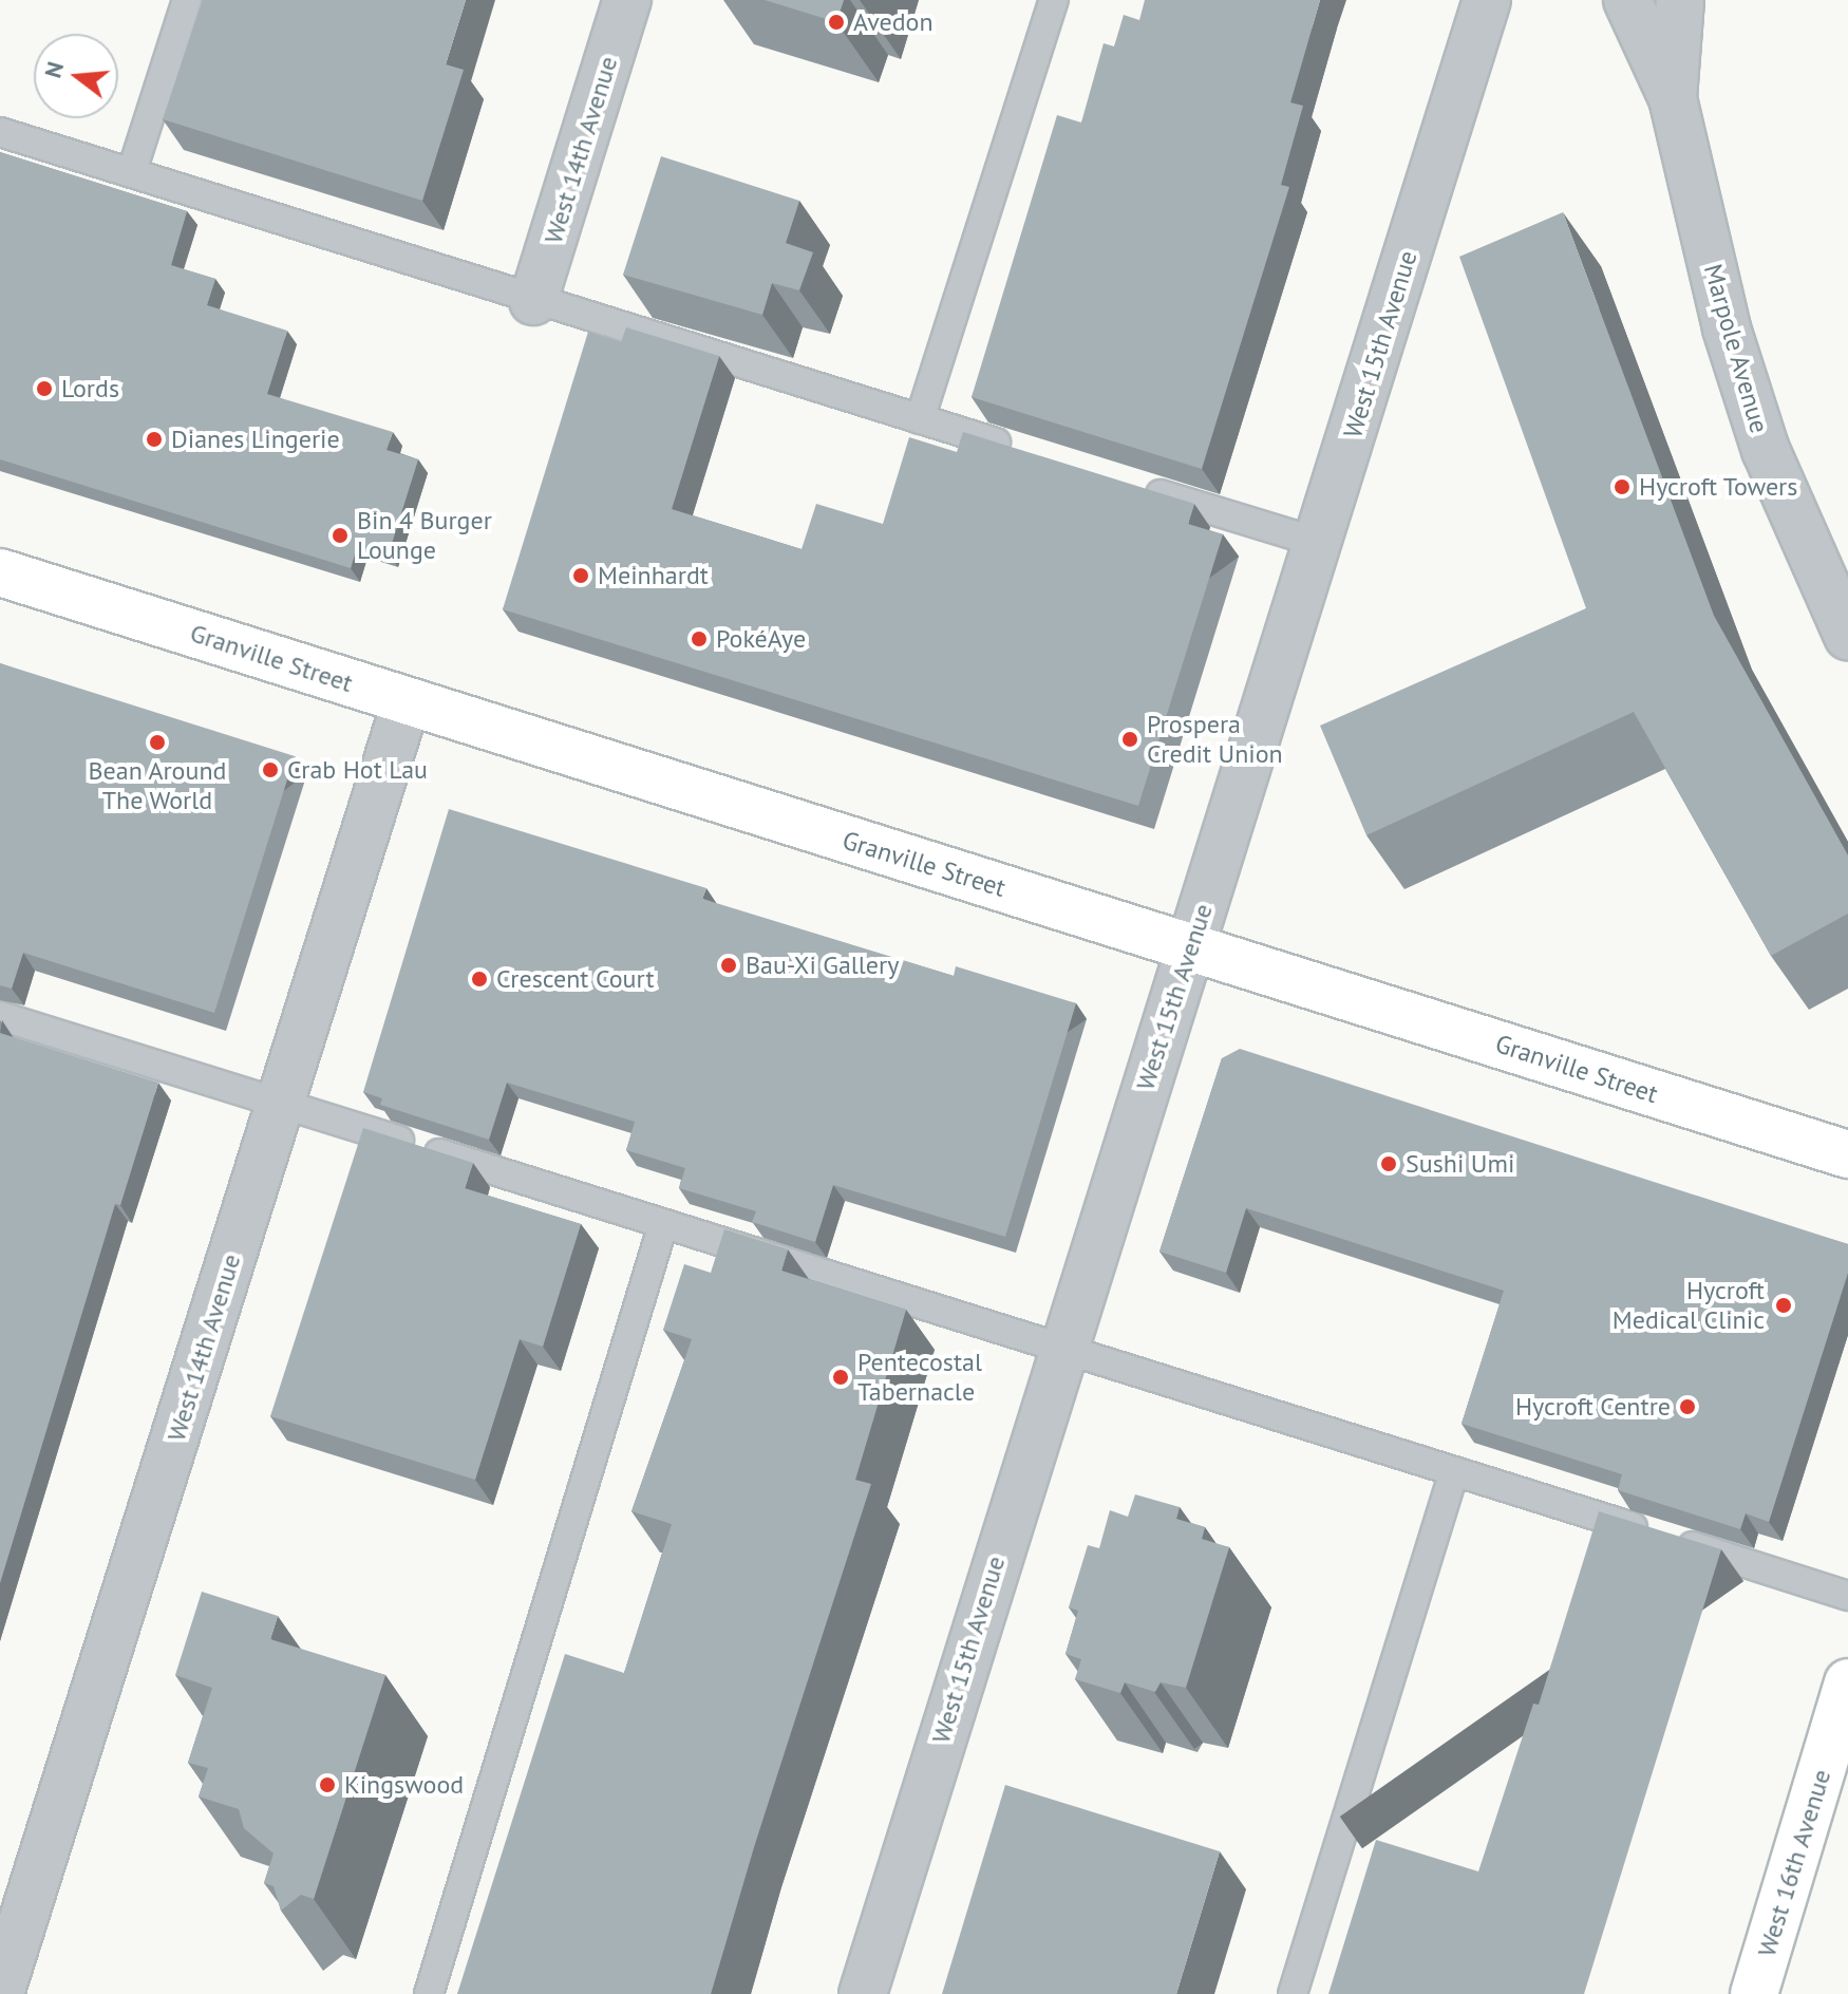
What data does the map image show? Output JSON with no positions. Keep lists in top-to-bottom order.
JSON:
{
  "streets": {
    "main road": ["Granville Street", "West 16th Avenue"],
    "street": ["West 14th Avenue", "West 15th Avenue", "Marpole Avenue"]
  },
  "crossings": [
    ["West 14th Avenue", "Granville Street"],
    ["West 15th Avenue", "Granville Street"]
  ],
  "places": [
    "Avedon",
    "Lords",
    "Dianes Lingerie",
    "Hycroft Towers",
    "Bin 4 Burger Lounge",
    "Meinhardt",
    "PokéAye",
    "Prospera Credit Union",
    "Bean Around The World",
    "Crab Hot Lau",
    "Bau-Xi Gallery",
    "Crescent Court",
    "Sushi Umi",
    "Hycroft Medical Clinic",
    "Pentecostal Tabernacle",
    "Hycroft Centre",
    "Kingswood"
  ],
  "north": "left"
}
